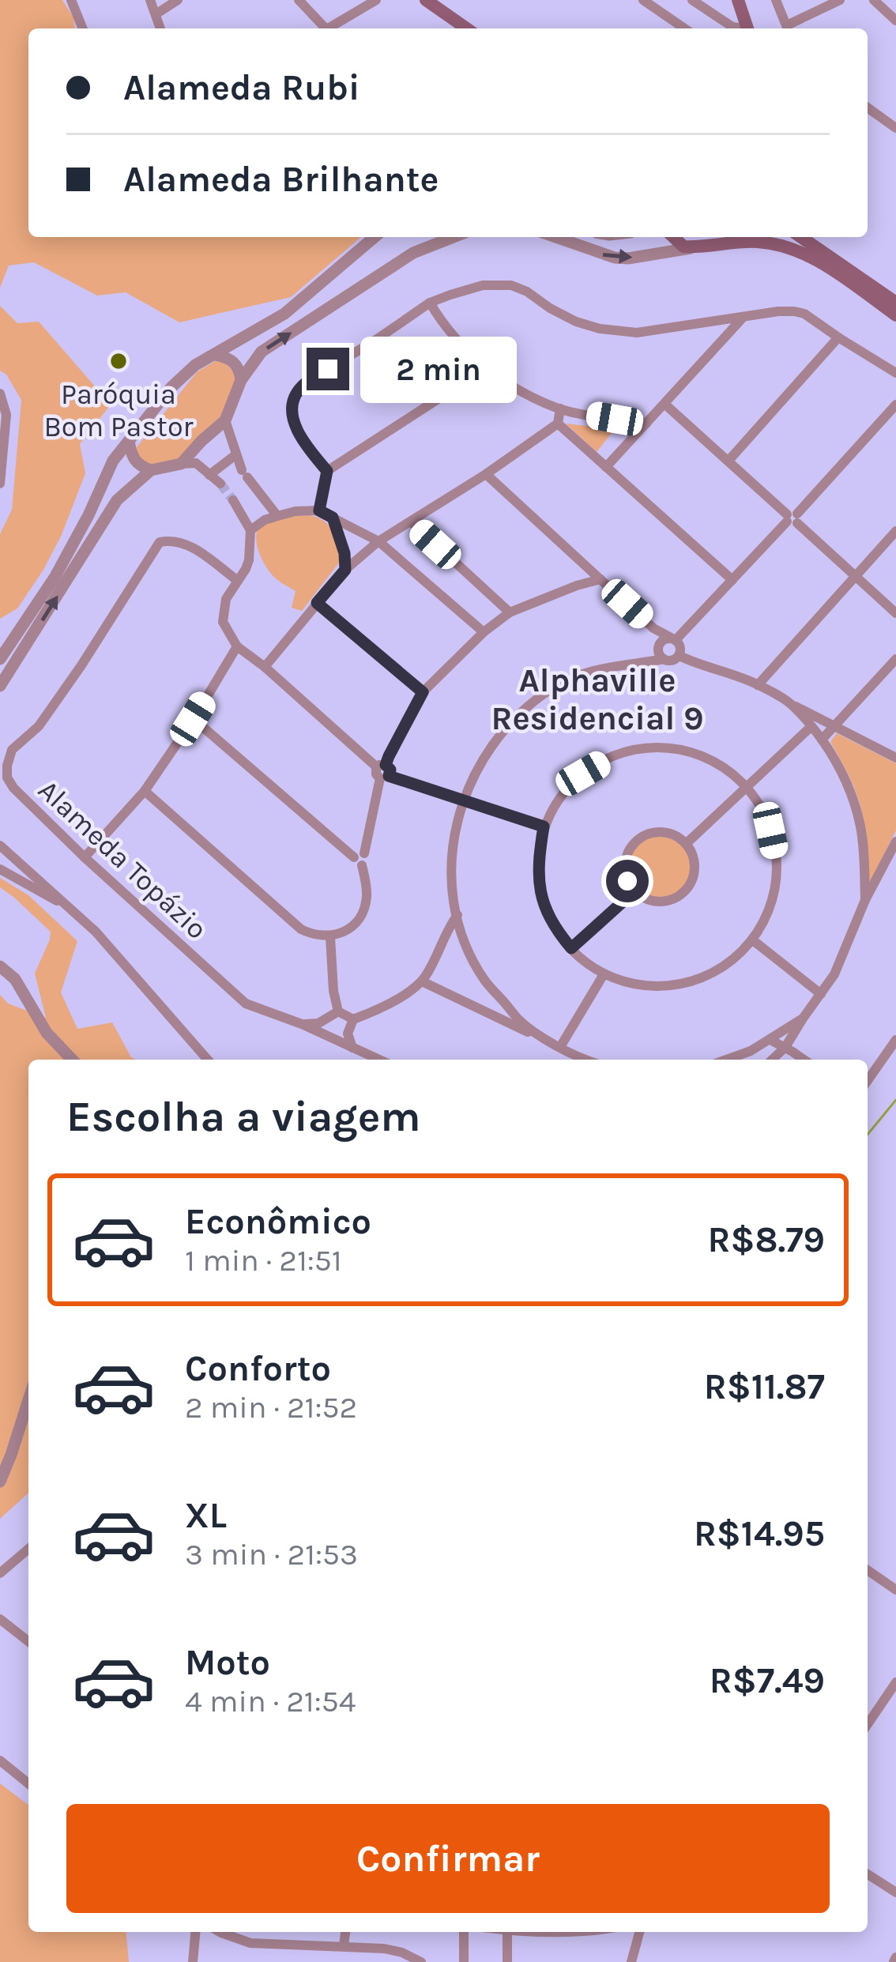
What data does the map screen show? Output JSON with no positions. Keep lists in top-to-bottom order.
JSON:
{
  "streets": {
    "street": ["Alameda Topázio"]
  },
  "districts": ["Alphaville Residencial 9"],
  "places": ["Paróquia Bom Pastor"],
  "page": {
    "banner": ["Alameda Rubi", "Alameda Brilhante"],
    "bubble": "2 min",
    "heading": "Escolha a viagem",
    "list": [
      {
        "name": "Econômico",
        "note": "1 min · 21:51",
        "value": "R$8.79"
      },
      {
        "name": "Conforto",
        "note": "2 min · 21:52",
        "value": "R$11.87"
      },
      {
        "name": "XL",
        "note": "3 min · 21:53",
        "value": "R$14.95"
      },
      {
        "name": "Moto",
        "note": "4 min · 21:54",
        "value": "R$7.49"
      }
    ],
    "buttons": "Confirmar"
  }
}
